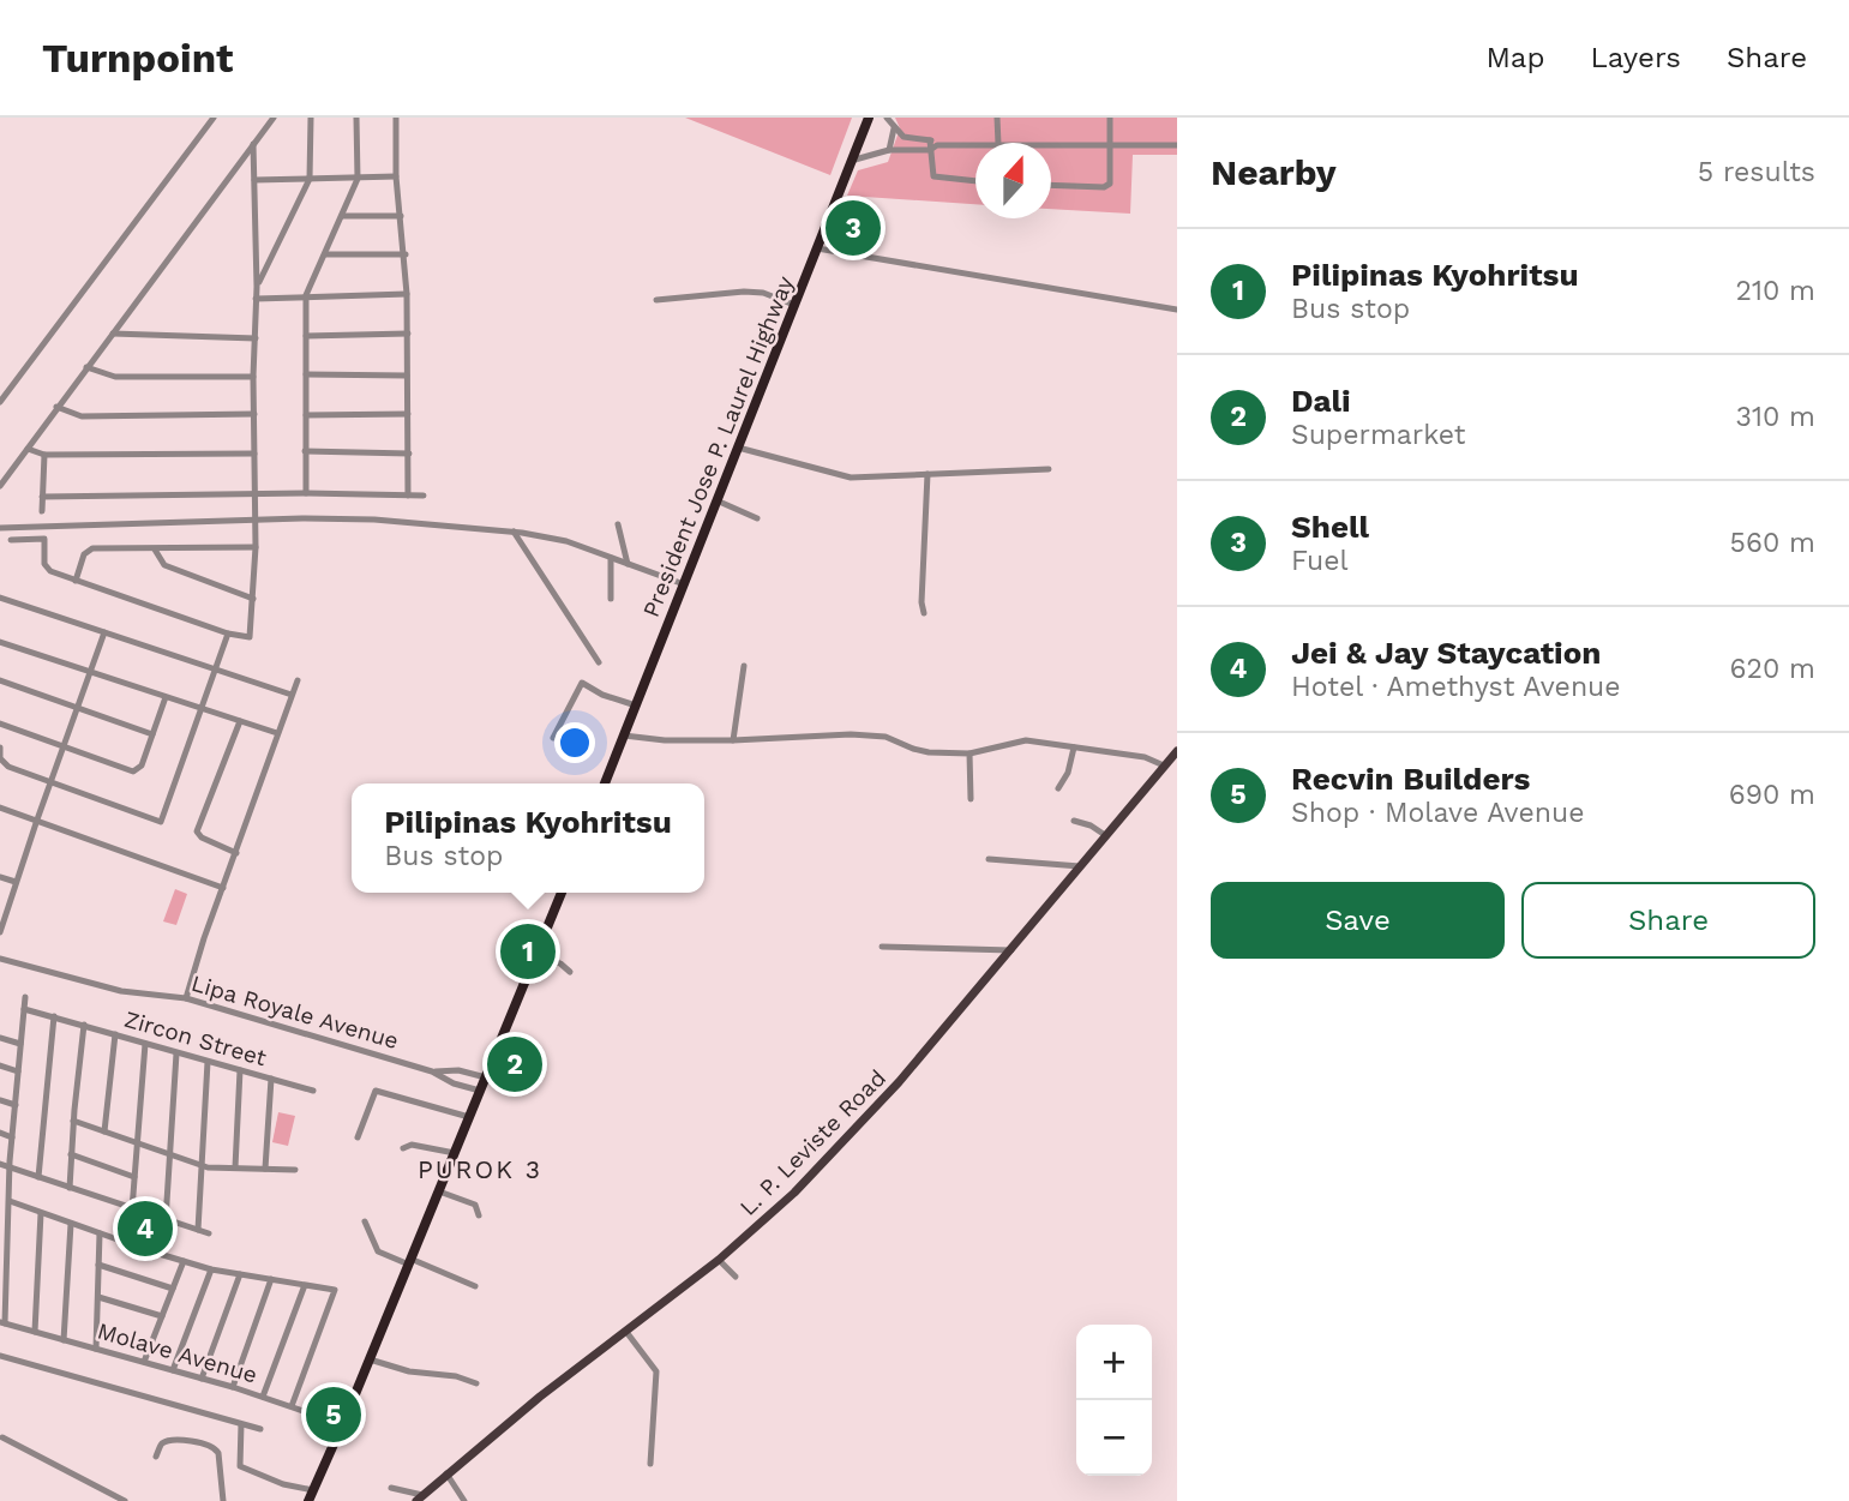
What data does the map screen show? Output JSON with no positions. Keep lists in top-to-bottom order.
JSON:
{
  "streets": {
    "highway": ["President Jose P. Laurel Highway"],
    "main road": ["L. P. Leviste Road"],
    "street": ["Lipa Royale Avenue", "Zircon Street", "Molave Avenue"]
  },
  "districts": ["PUROK 3"],
  "north": "top",
  "page": {
    "header": "Turnpoint",
    "nav": ["Map", "Layers", "Share"],
    "heading": ["Nearby", "5 results"],
    "pins": [
      "3",
      "1",
      "2",
      "4",
      "5"
    ],
    "list": [
      {
        "mark": "1",
        "name": "Pilipinas Kyohritsu",
        "note": "Bus stop",
        "value": "210 m"
      },
      {
        "mark": "2",
        "name": "Dali",
        "note": "Supermarket",
        "value": "310 m"
      },
      {
        "mark": "3",
        "name": "Shell",
        "note": "Fuel",
        "value": "560 m"
      },
      {
        "mark": "4",
        "name": "Jei & Jay Staycation",
        "note": "Hotel · Amethyst Avenue",
        "value": "620 m"
      },
      {
        "mark": "5",
        "name": "Recvin Builders",
        "note": "Shop · Molave Avenue",
        "value": "690 m"
      }
    ],
    "popup": ["Pilipinas Kyohritsu", "Bus stop"],
    "buttons": ["Save", "Share"],
    "map_buttons": ["+", "−"]
  }
}
